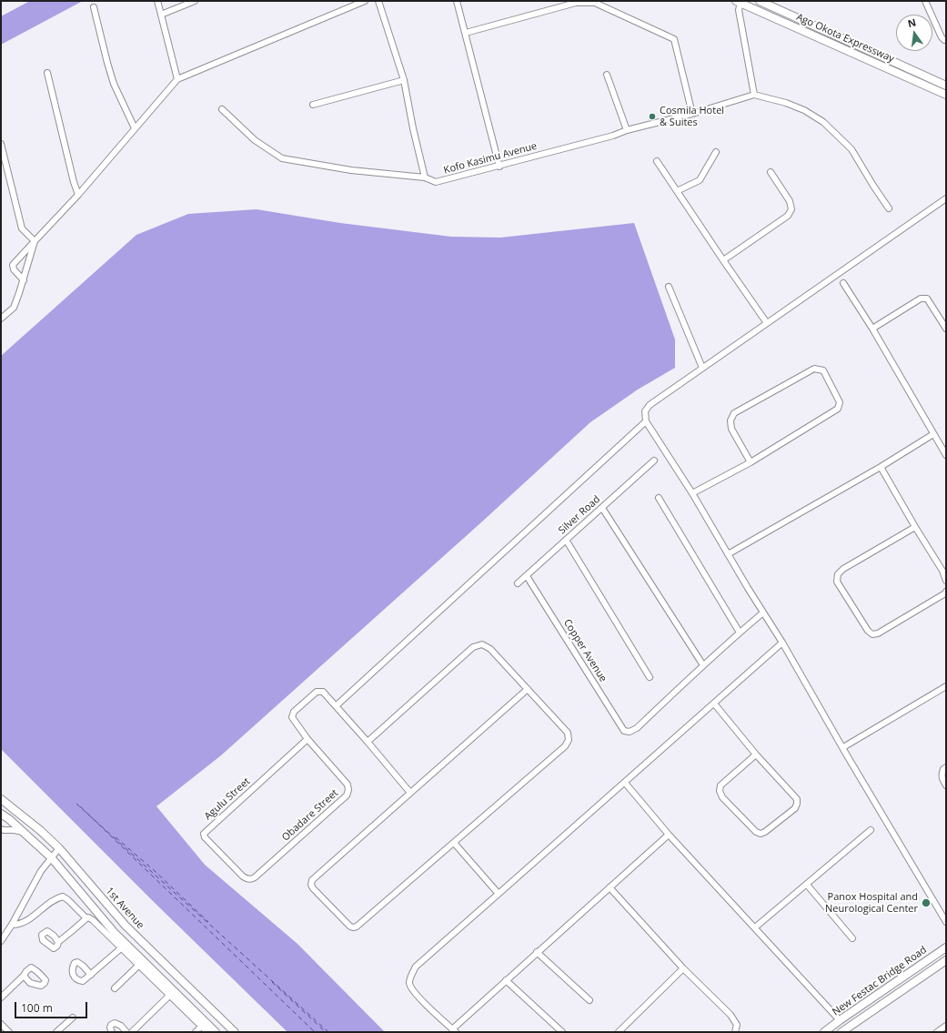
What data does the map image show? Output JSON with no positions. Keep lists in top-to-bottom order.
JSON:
{
  "streets": {
    "main road": ["Ago Okota Expressway", "1st Avenue", "New Festac Bridge Road"],
    "street": [
      "Kofo Kasimu Avenue",
      "Silver Road",
      "Copper Avenue",
      "Agulu Street",
      "Obadare Street"
    ]
  },
  "crossings": [
    ["Silver Road", "Copper Avenue"],
    ["Agulu Street", "Obadare Street"]
  ],
  "places": ["Cosmila Hotel & Suites", "Panox Hospital and Neurological Center"],
  "scale_bar": "100 m",
  "north": "top"
}
